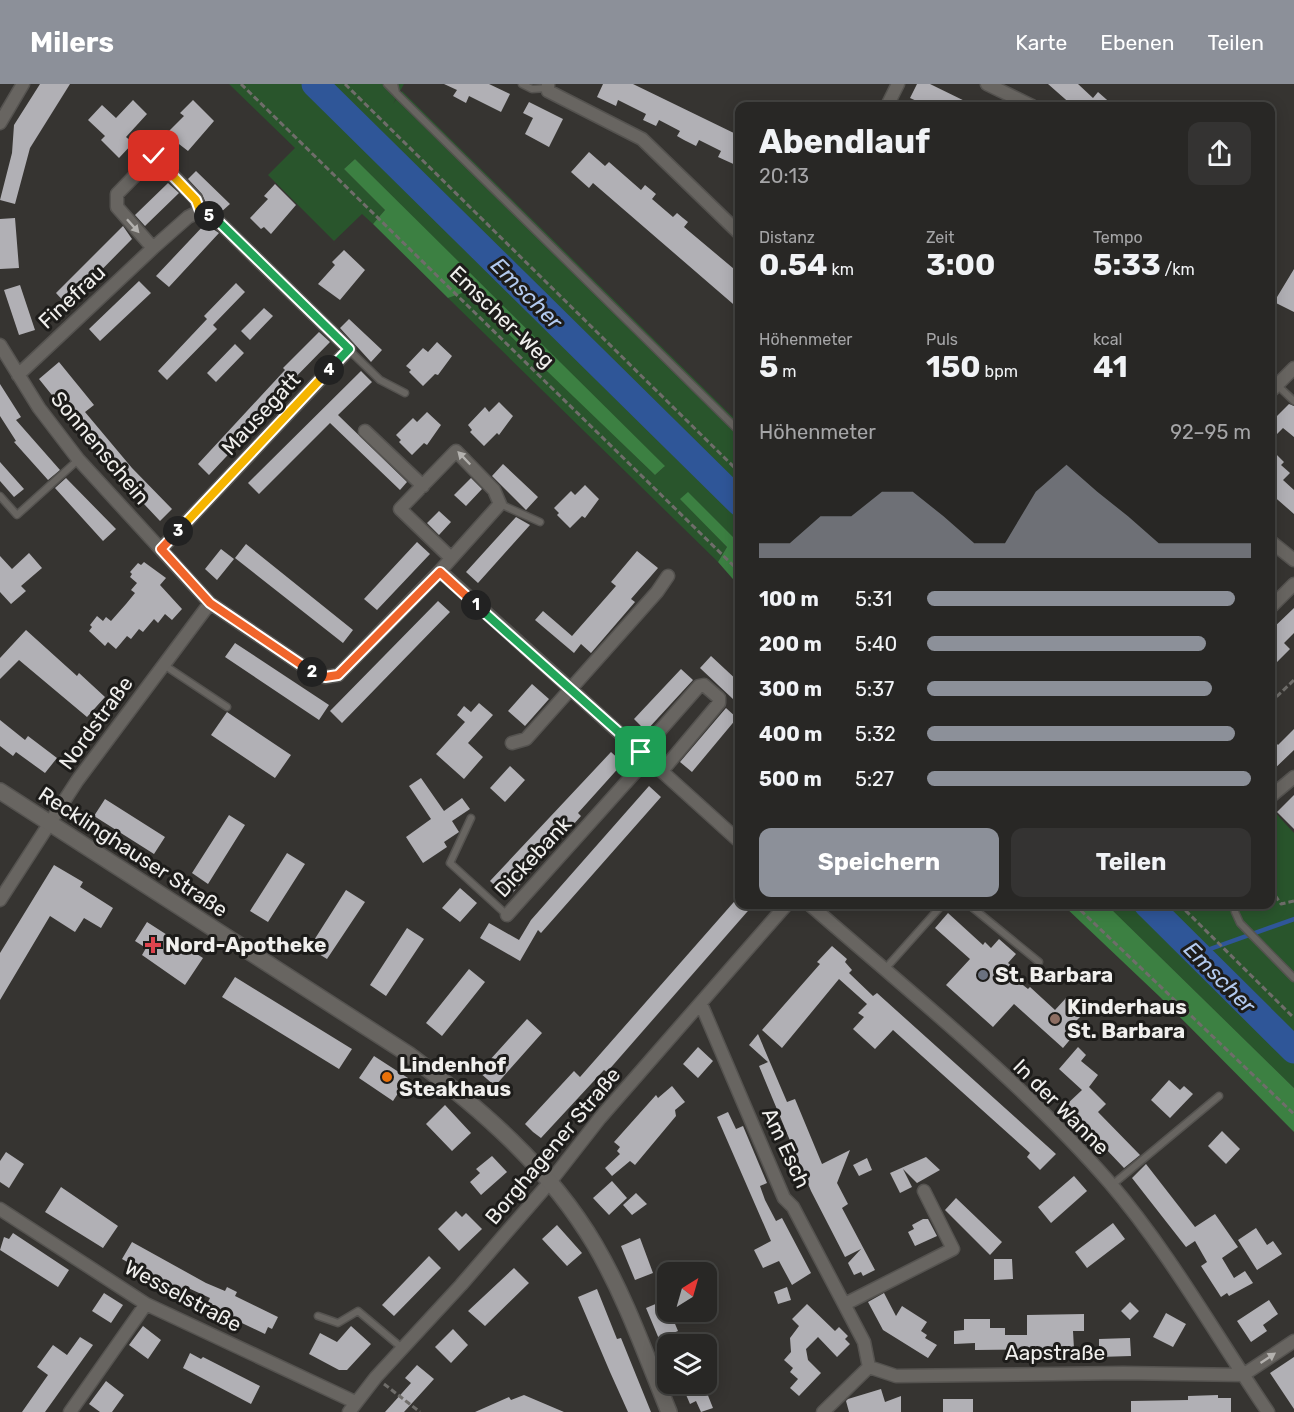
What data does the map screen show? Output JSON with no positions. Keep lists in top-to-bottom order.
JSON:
{
  "streets": {
    "street": [
      "Finefrau",
      "Mausegatt",
      "Sonnenschein",
      "Nordstraße",
      "Recklinghauser Straße",
      "Dickebank",
      "In der Wanne",
      "Borghagener Straße",
      "Am Esch",
      "Wesselstraße",
      "Aapstraße"
    ],
    "path": ["Emscher-Weg"]
  },
  "crossings": [
    ["Finefrau", "Sonnenschein"],
    ["Mausegatt", "Sonnenschein"],
    ["Sonnenschein", "Nordstraße"],
    ["Nordstraße", "Recklinghauser Straße"],
    ["Recklinghauser Straße", "Borghagener Straße"],
    ["In der Wanne", "Aapstraße"],
    ["Borghagener Straße", "Am Esch"],
    ["Borghagener Straße", "Wesselstraße"],
    ["Am Esch", "Aapstraße"]
  ],
  "water": ["Emscher"],
  "places": {
    "health": ["Nord-Apotheke"],
    "other": ["St. Barbara", "Kinderhaus St. Barbara", "Lindenhof Steakhaus"]
  },
  "north": "top right",
  "page": {
    "header": "Milers",
    "nav": ["Karte", "Ebenen", "Teilen"],
    "heading": ["Abendlauf", "20:13"],
    "pins": [
      "5",
      "4",
      "3",
      "1",
      "2"
    ],
    "stats": [
      ["Distanz", "0.54 km"],
      ["Zeit", "3:00"],
      ["Tempo", "5:33 /km"],
      ["Höhenmeter", "5 m"],
      ["Puls", "150 bpm"],
      ["kcal", "41"]
    ],
    "chart": ["Höhenmeter", "92–95 m"],
    "list": [
      {
        "name": "100 m",
        "note": "5:31"
      },
      {
        "name": "200 m",
        "note": "5:40"
      },
      {
        "name": "300 m",
        "note": "5:37"
      },
      {
        "name": "400 m",
        "note": "5:32"
      },
      {
        "name": "500 m",
        "note": "5:27"
      }
    ],
    "buttons": ["Speichern", "Teilen"]
  }
}
